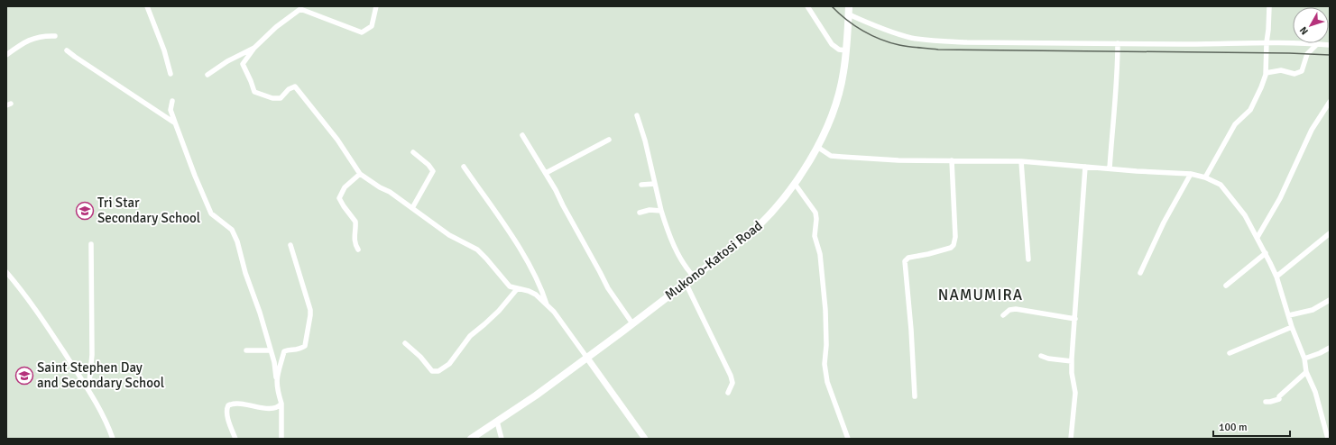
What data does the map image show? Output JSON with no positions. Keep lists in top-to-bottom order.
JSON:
{
  "streets": {
    "main road": ["Mukono-Katosi Road"]
  },
  "districts": ["NAMUMIRA"],
  "places": {
    "school or university": ["Tri Star Secondary School", "Saint Stephen Day and Secondary School"]
  },
  "scale_bar": "100 m",
  "north": "bottom left"
}
